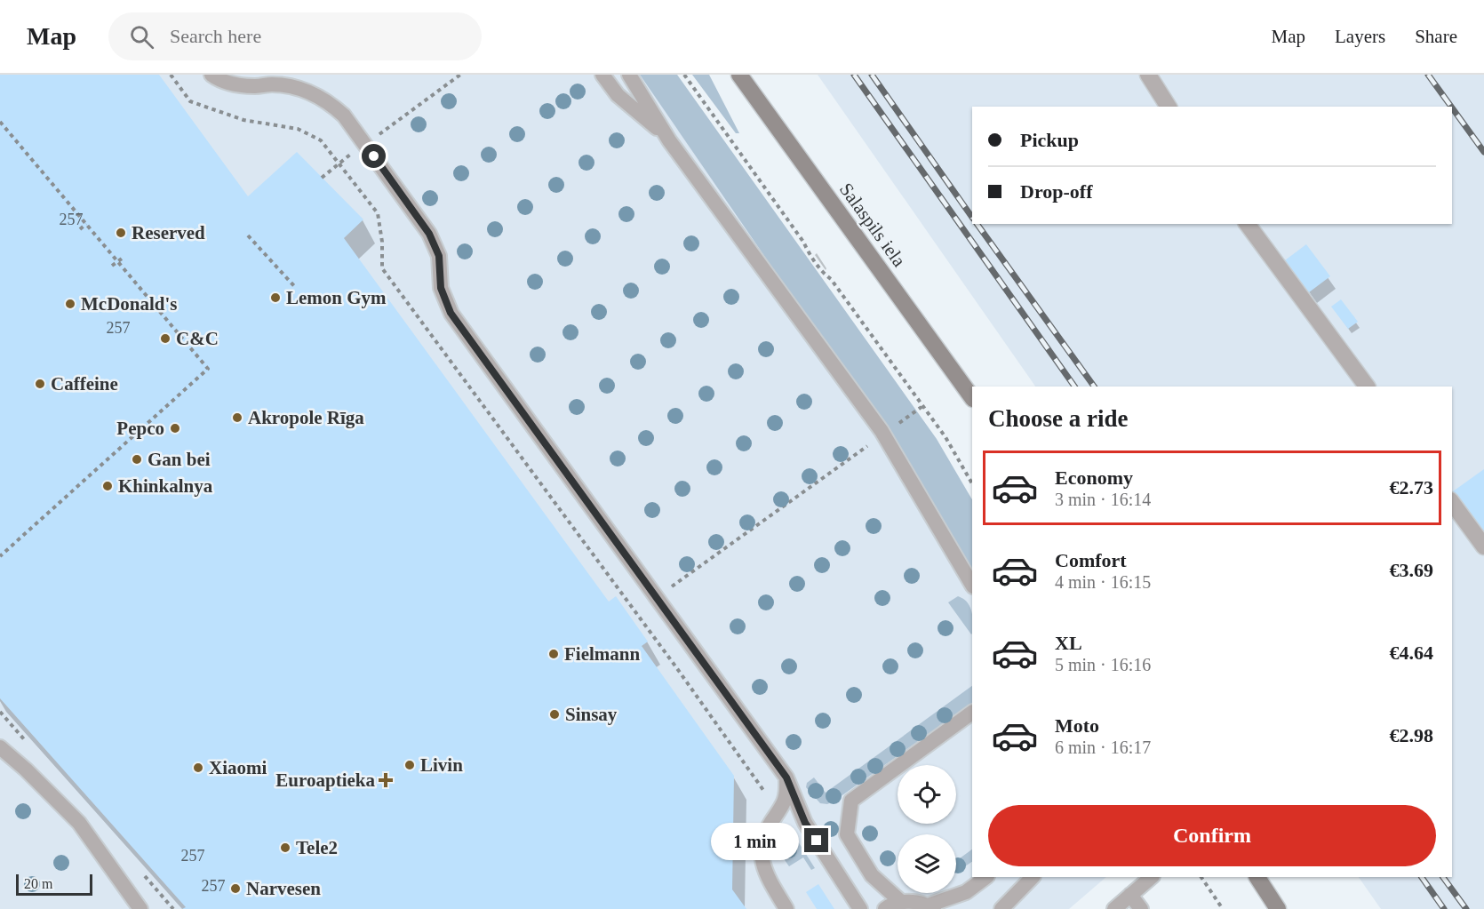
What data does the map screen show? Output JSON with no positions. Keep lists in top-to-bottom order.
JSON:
{
  "streets": {
    "street": ["Salaspils iela"]
  },
  "places": {
    "other": [
      "Reserved",
      "Lemon Gym",
      "McDonald's",
      "C&C",
      "Caffeine",
      "Akropole Rīga",
      "Pepco",
      "Gan bei",
      "Khinkalnya",
      "Fielmann",
      "Sinsay",
      "Livin",
      "Xiaomi",
      "Tele2",
      "Narvesen"
    ],
    "health": ["Euroaptieka"]
  },
  "house_numbers": [
    "257",
    "257",
    "257",
    "257"
  ],
  "scale_bar": "20 m",
  "page": {
    "header": "Map",
    "search": "Search here",
    "nav": ["Map", "Layers", "Share"],
    "banner": ["Pickup", "Drop-off"],
    "heading": "Choose a ride",
    "list": [
      {
        "name": "Economy",
        "note": "3 min · 16:14",
        "value": "€2.73"
      },
      {
        "name": "Comfort",
        "note": "4 min · 16:15",
        "value": "€3.69"
      },
      {
        "name": "XL",
        "note": "5 min · 16:16",
        "value": "€4.64"
      },
      {
        "name": "Moto",
        "note": "6 min · 16:17",
        "value": "€2.98"
      }
    ],
    "buttons": "Confirm",
    "bubble": "1 min",
    "scale": "20 m"
  }
}
